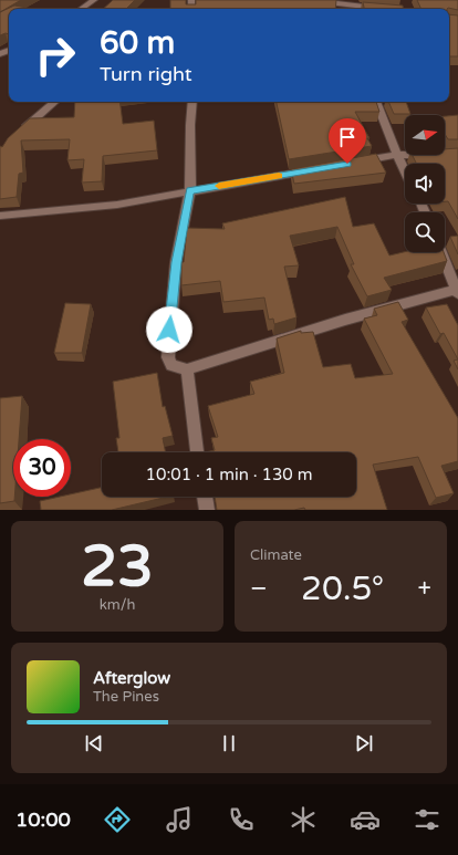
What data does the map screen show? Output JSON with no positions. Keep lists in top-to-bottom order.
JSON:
{
  "north": "right",
  "page": {
    "turn": ["60 m", "Turn right"],
    "limit": "30",
    "trip": "10:01 · 1 min · 130 m",
    "tile": [
      ["23", "km/h"],
      "Climate"
    ],
    "heat": ["−", "20.5°", "+"],
    "song": ["Afterglow", "The Pines"],
    "tabs": "10:00"
  }
}
